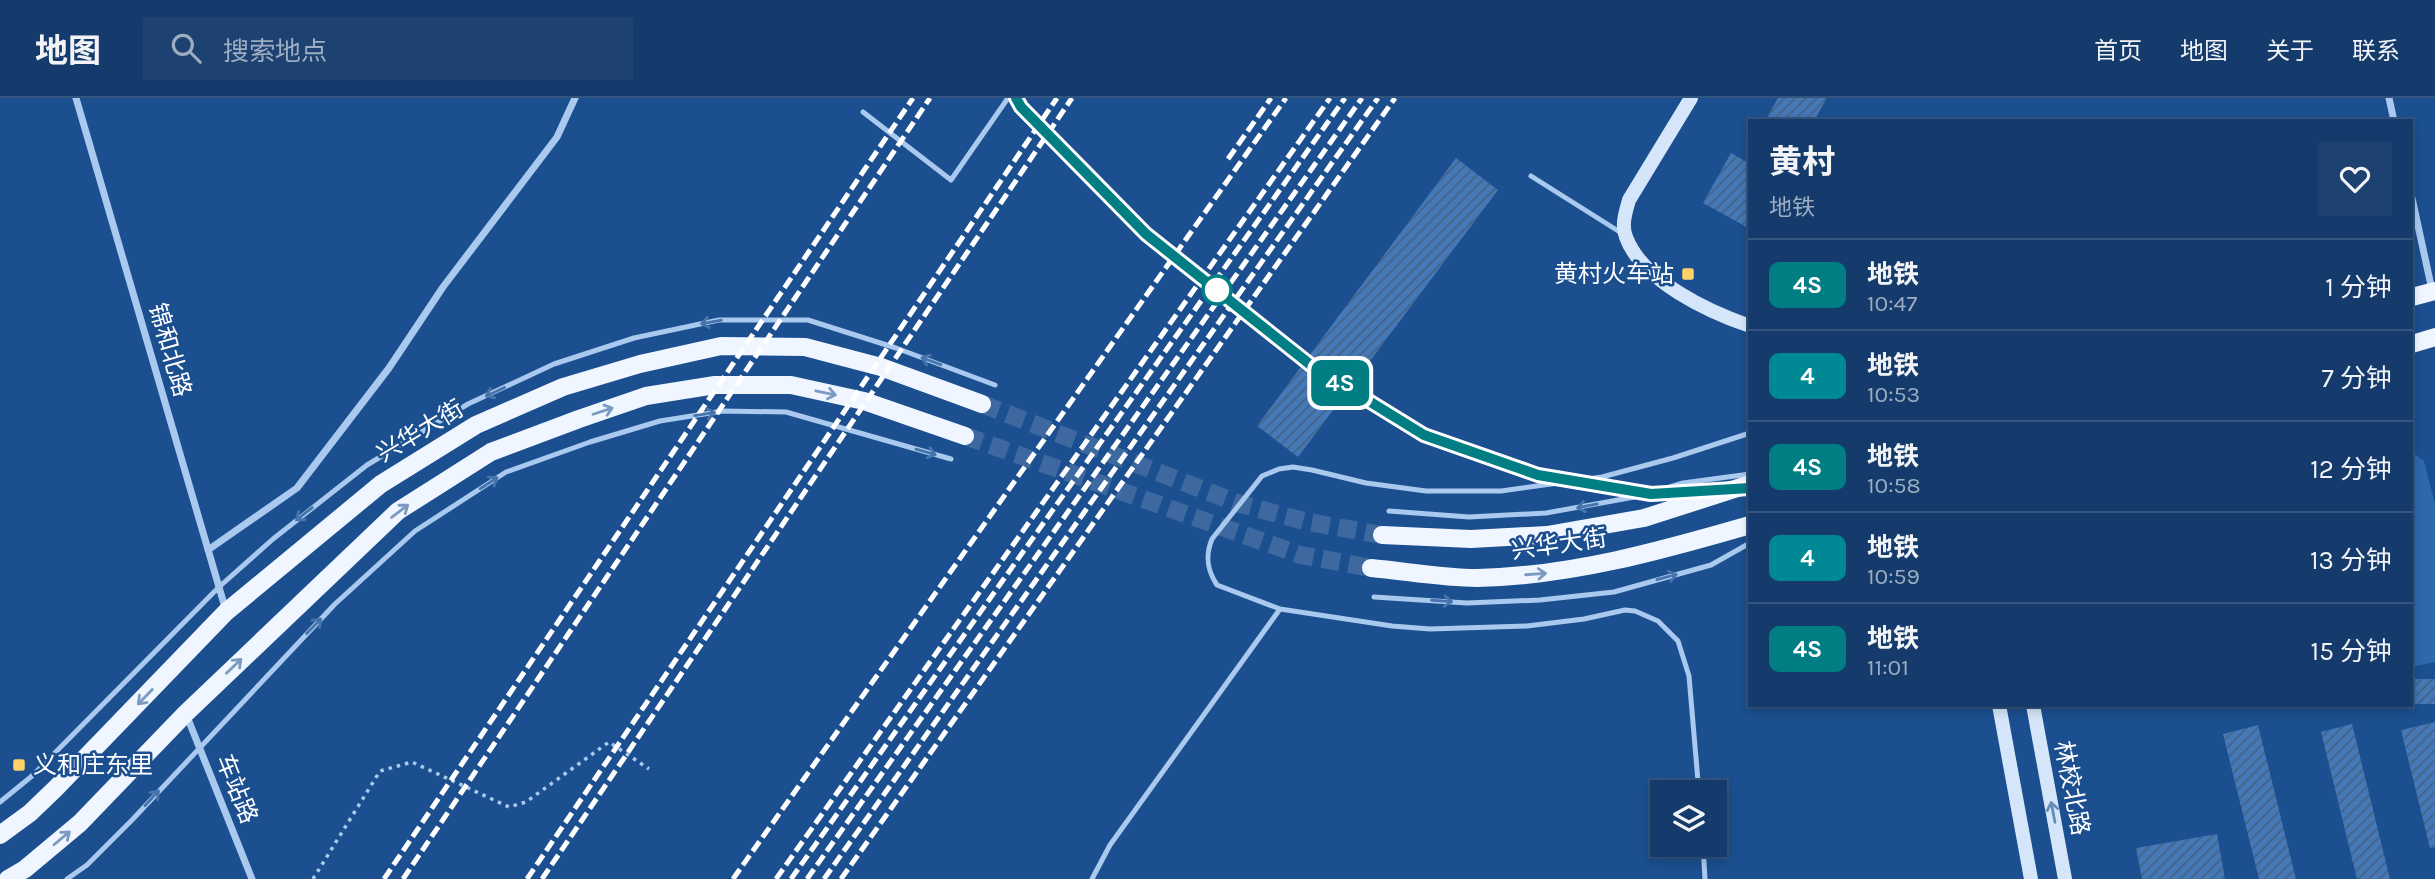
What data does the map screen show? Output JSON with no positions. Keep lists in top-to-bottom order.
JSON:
{
  "streets": {
    "main road": ["兴华大街", "林校北路"],
    "street": ["锦和北路", "车站路"]
  },
  "crossings": [
    ["锦和北路", "兴华大街"]
  ],
  "places": {
    "transit": ["黄村火车站", "义和庄东里"]
  },
  "lines": ["metro line 4S"],
  "page": {
    "header": "地图",
    "search": "搜索地点",
    "nav": [
      "首页",
      "地图",
      "关于",
      "联系"
    ],
    "on_map": "4S",
    "heading": ["黄村", "地铁"],
    "list": [
      {
        "mark": "4S",
        "name": "地铁",
        "note": "10:47",
        "value": "1 分钟"
      },
      {
        "mark": "4",
        "name": "地铁",
        "note": "10:53",
        "value": "7 分钟"
      },
      {
        "mark": "4S",
        "name": "地铁",
        "note": "10:58",
        "value": "12 分钟"
      },
      {
        "mark": "4",
        "name": "地铁",
        "note": "10:59",
        "value": "13 分钟"
      },
      {
        "mark": "4S",
        "name": "地铁",
        "note": "11:01",
        "value": "15 分钟"
      }
    ]
  }
}
